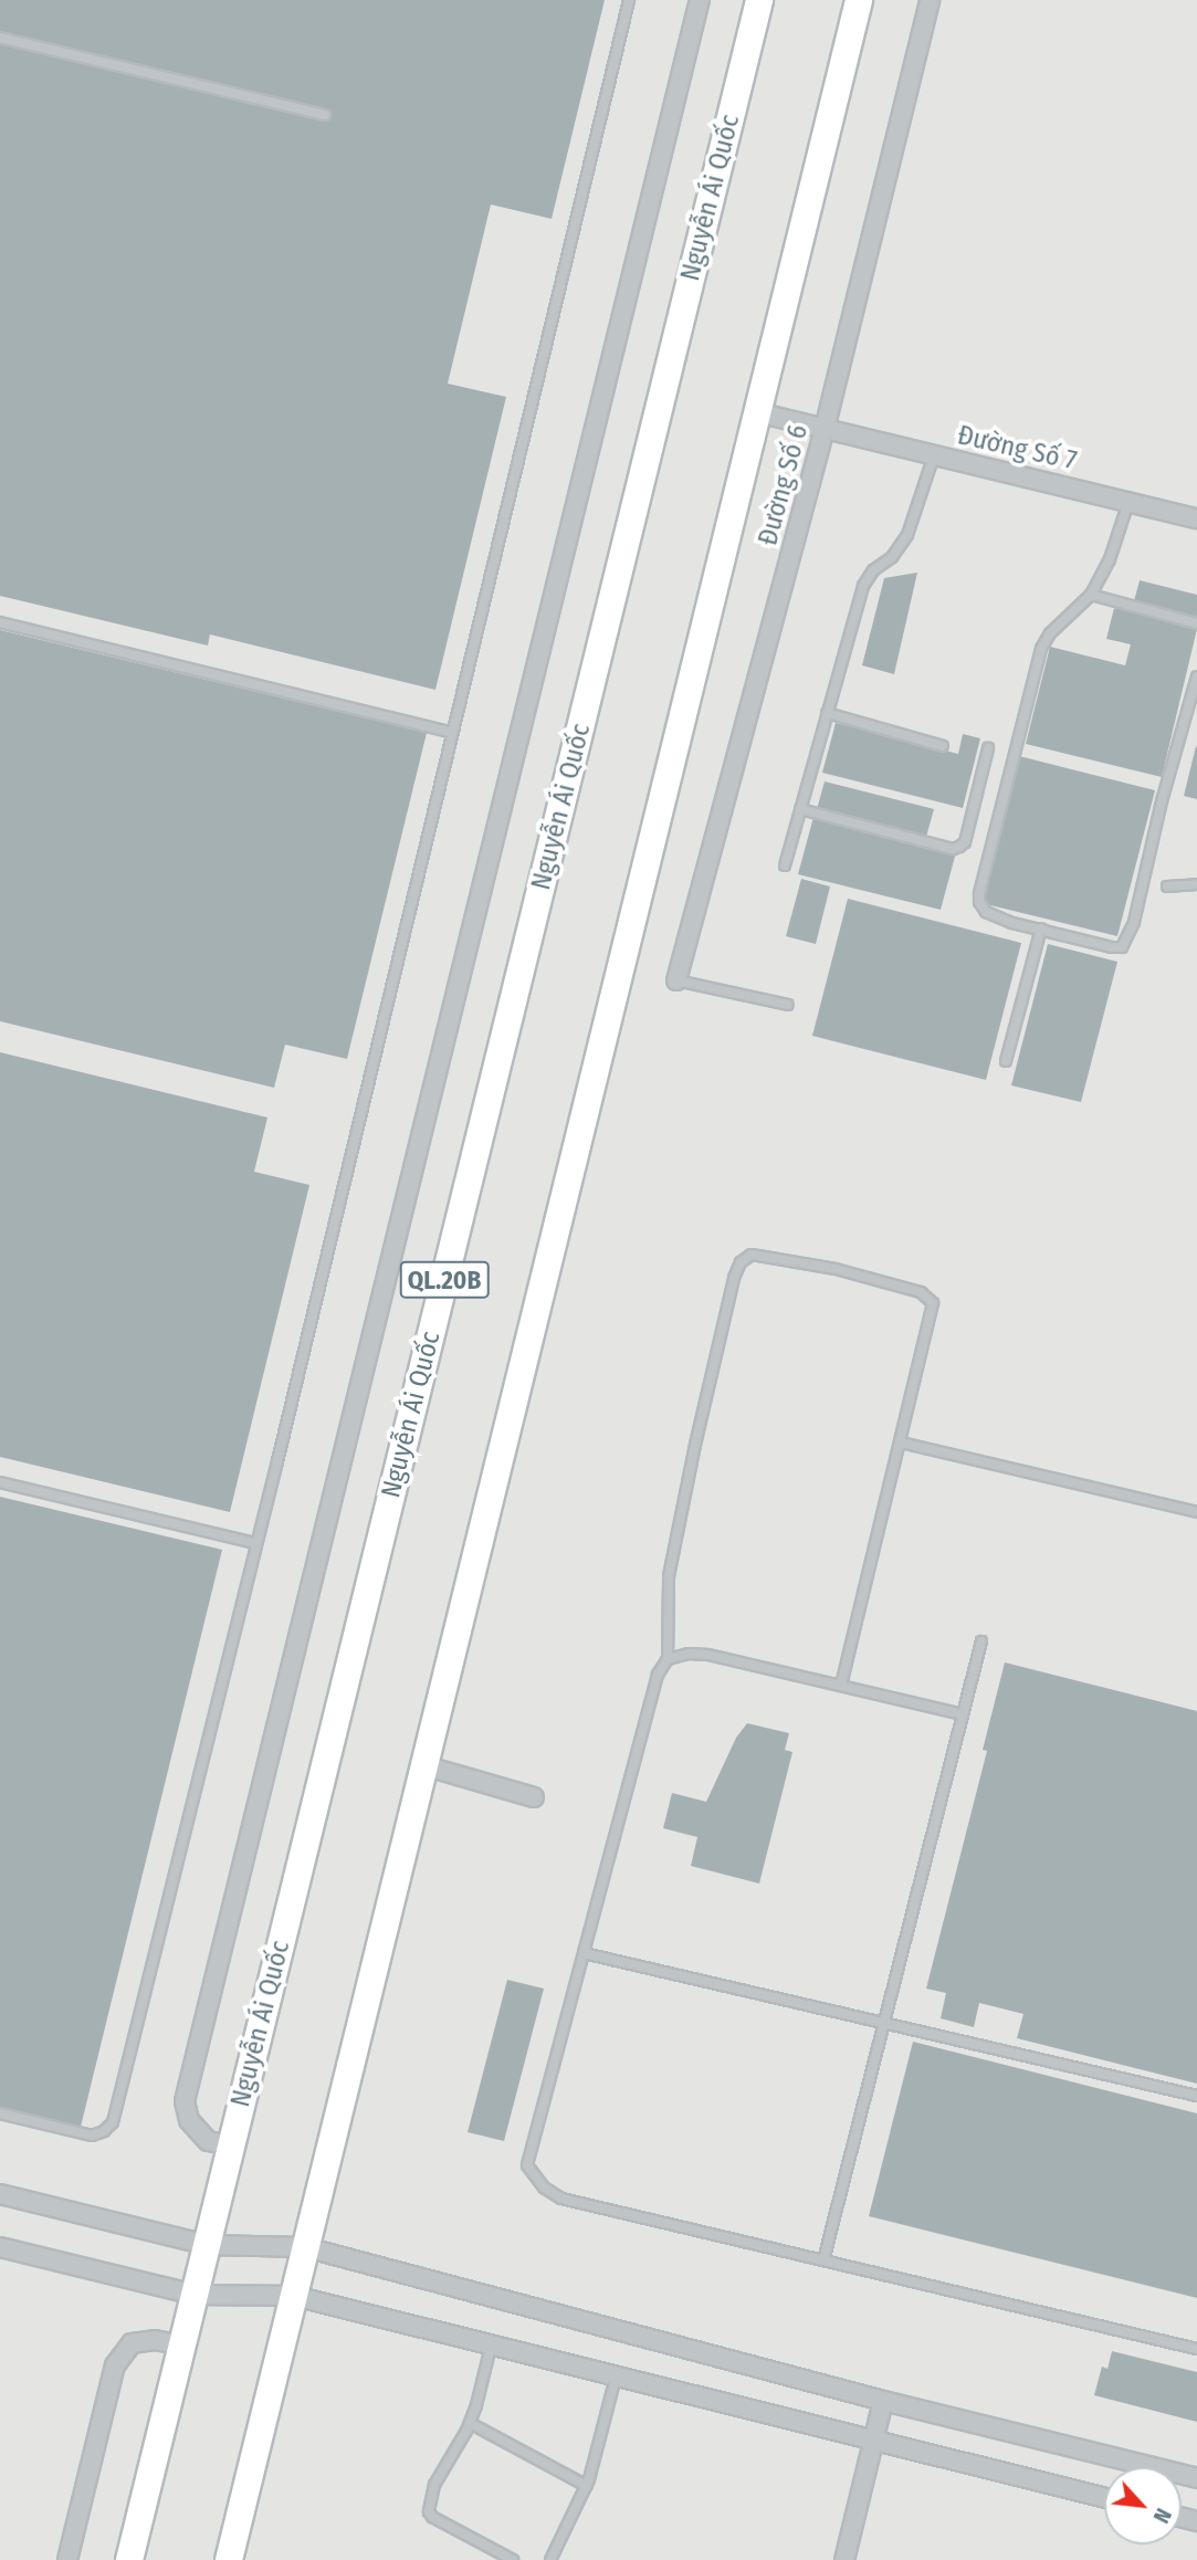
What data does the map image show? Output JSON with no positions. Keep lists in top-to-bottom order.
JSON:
{
  "streets": {
    "main road": ["Nguyễn Ái Quốc", "QL.20B"],
    "street": ["Đường Số 7", "Đường Số 6"]
  },
  "crossings": [
    ["Đường Số 7", "Đường Số 6"]
  ],
  "north": "bottom right"
}
